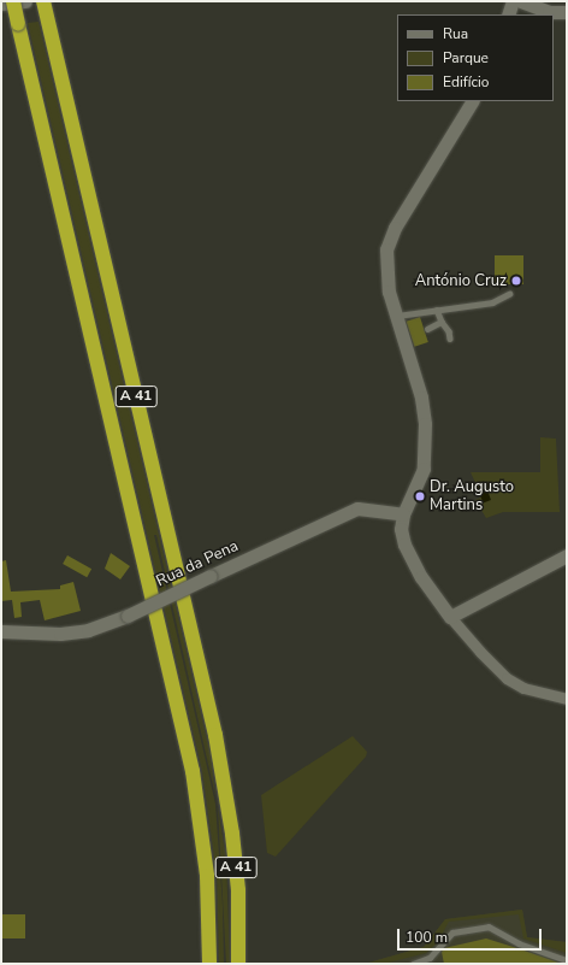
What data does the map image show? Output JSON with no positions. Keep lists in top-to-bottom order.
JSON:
{
  "streets": {
    "highway": ["A 41"],
    "street": ["Rua da Pena"]
  },
  "places": ["António Cruz", "Dr. Augusto Martins"],
  "legend": ["Rua", "Parque", "Edifício"],
  "scale_bar": "100 m"
}
